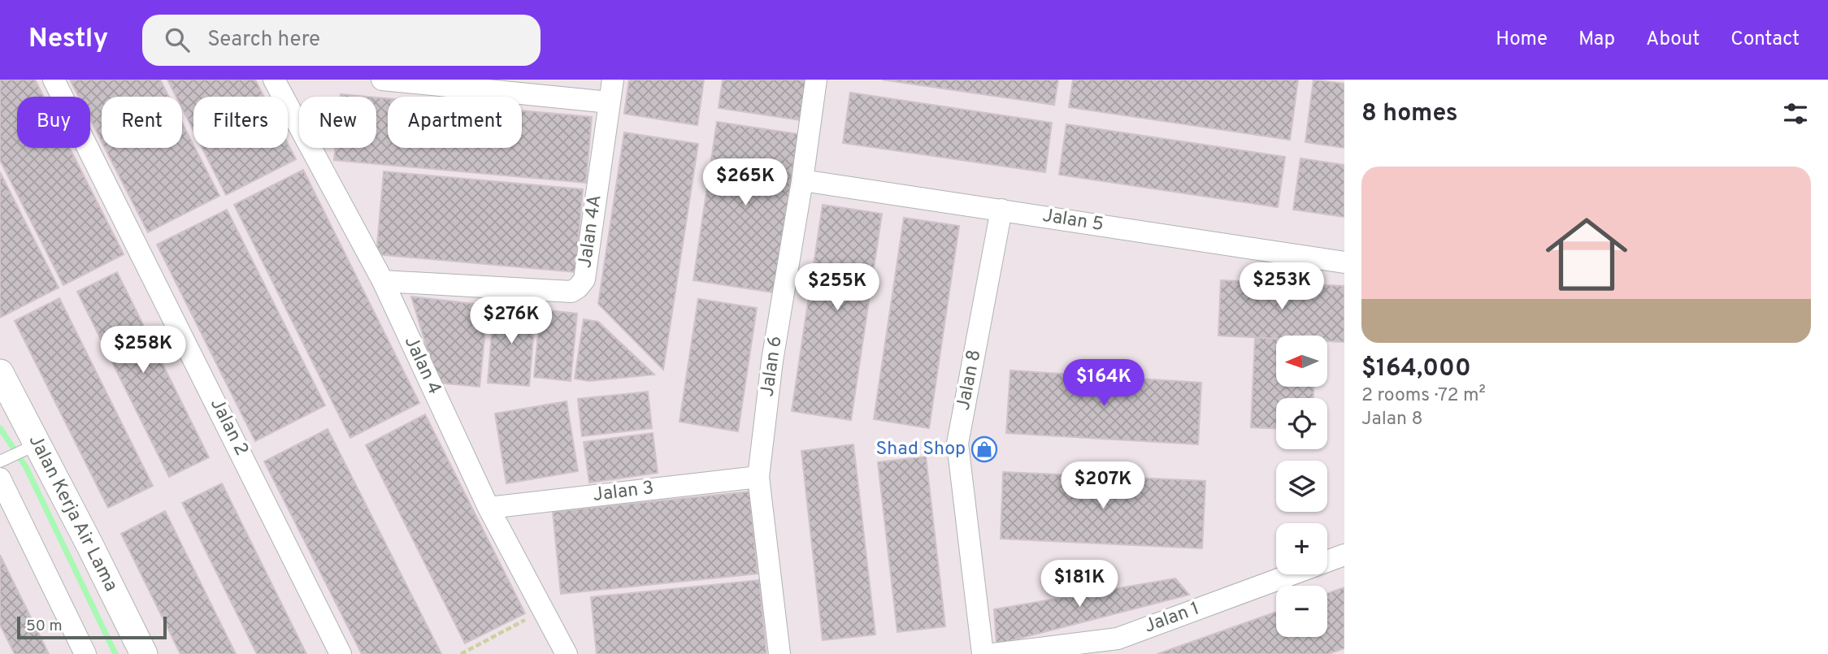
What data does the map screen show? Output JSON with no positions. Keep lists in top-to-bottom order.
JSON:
{
  "streets": {
    "street": [
      "Jalan 5",
      "Jalan 4A",
      "Jalan 4",
      "Jalan 6",
      "Jalan 8",
      "Jalan 2",
      "Jalan 3",
      "Jalan Kerja Air Lama",
      "Jalan 1"
    ]
  },
  "crossings": [
    ["Jalan 5", "Jalan 6"],
    ["Jalan 5", "Jalan 8"],
    ["Jalan 4A", "Jalan 4"],
    ["Jalan 4", "Jalan 3"],
    ["Jalan 6", "Jalan 3"]
  ],
  "places": {
    "shop": ["Shad Shop"]
  },
  "scale_bar": "50 m",
  "north": "left",
  "page": {
    "header": "Nestly",
    "search": "Search here",
    "nav": [
      "Home",
      "Map",
      "About",
      "Contact"
    ],
    "heading": "8 homes",
    "chip": [
      "Buy",
      "Rent",
      "Filters",
      "New",
      "Apartment"
    ],
    "list": [
      {
        "name": "$164,000",
        "note": "2 rooms · 72 m² · Jalan 8"
      }
    ],
    "price": [
      "$265K",
      "$253K",
      "$255K",
      "$276K",
      "$258K",
      "$164K",
      "$207K",
      "$181K"
    ],
    "map_buttons": ["+", "−"],
    "scale": "50 m"
  }
}
